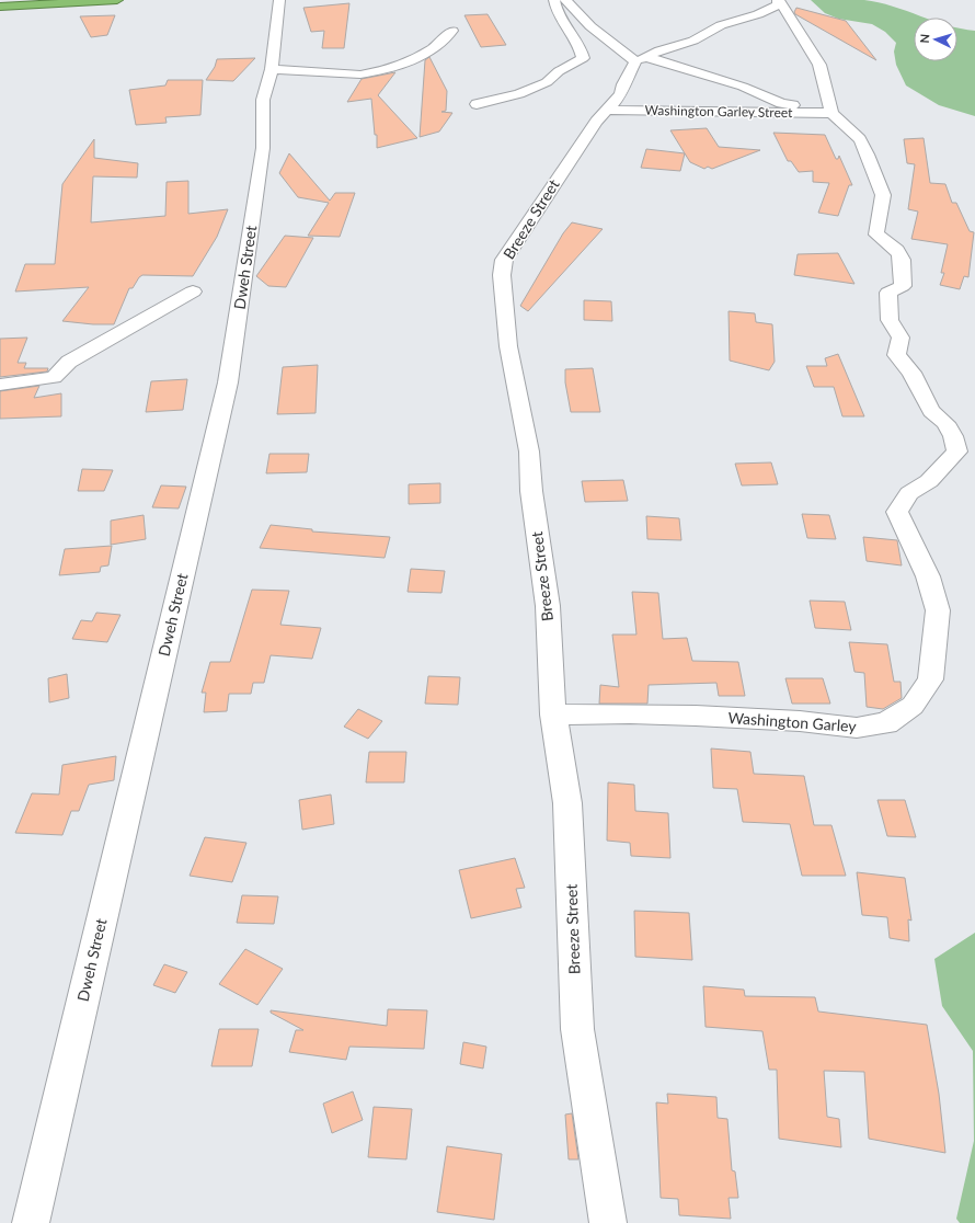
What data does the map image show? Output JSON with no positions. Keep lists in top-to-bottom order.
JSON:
{
  "streets": {
    "street": [
      "Washington Garley Street",
      "Breeze Street",
      "Dweh Street",
      "Washington Garley"
    ]
  },
  "crossings": [
    ["Washington Garley Street", "Breeze Street"],
    ["Washington Garley Street", "Washington Garley"],
    ["Breeze Street", "Washington Garley"]
  ],
  "north": "left"
}
